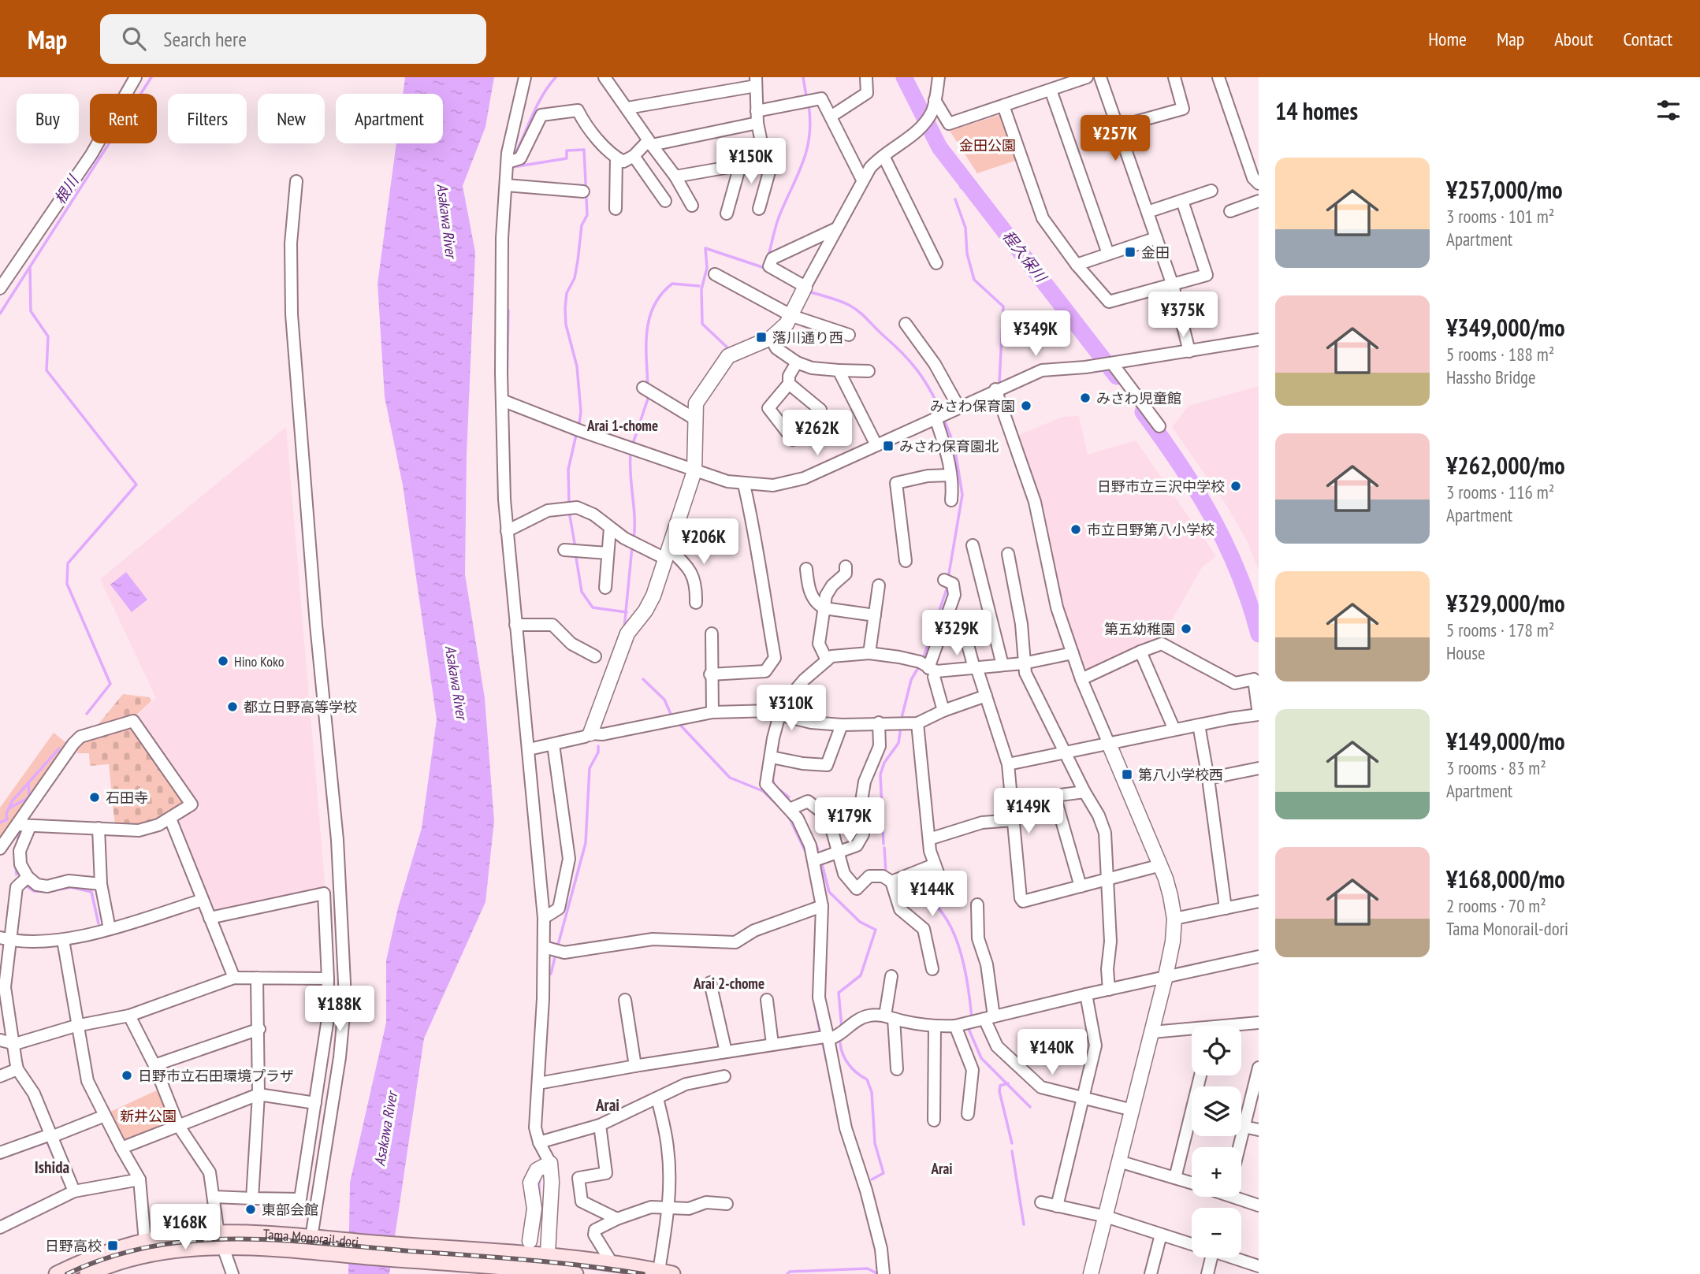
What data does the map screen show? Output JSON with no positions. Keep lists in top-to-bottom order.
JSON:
{
  "streets": {
    "main road": ["Tama Monorail-dori"]
  },
  "districts": [
    "Arai 1-chome",
    "Arai 2-chome",
    "Arai",
    "Ishida",
    "Arai"
  ],
  "water": ["根川", "Asakawa River", "程久保川"],
  "parks": ["金田公園", "新井公園"],
  "places": {
    "transit": [
      "金田",
      "落川通り西",
      "みさわ保育園北",
      "第八小学校西",
      "日野高校"
    ],
    "other": [
      "みさわ児童館",
      "みさわ保育園",
      "日野市立三沢中学校",
      "市立日野第八小学校",
      "第五幼稚園",
      "Hino Koko",
      "都立日野高等学校",
      "石田寺",
      "日野市立石田環境プラザ",
      "東部会館"
    ]
  },
  "page": {
    "header": "Map",
    "search": "Search here",
    "nav": [
      "Home",
      "Map",
      "About",
      "Contact"
    ],
    "heading": "14 homes",
    "chip": [
      "Buy",
      "Rent",
      "Filters",
      "New",
      "Apartment"
    ],
    "price": [
      "¥257K",
      "¥150K",
      "¥375K",
      "¥349K",
      "¥262K",
      "¥206K",
      "¥329K",
      "¥310K",
      "¥149K",
      "¥179K",
      "¥144K",
      "¥188K",
      "¥140K",
      "¥168K"
    ],
    "list": [
      {
        "name": "¥257,000/mo",
        "note": "3 rooms · 101 m² · Apartment"
      },
      {
        "name": "¥349,000/mo",
        "note": "5 rooms · 188 m² · Hassho Bridge"
      },
      {
        "name": "¥262,000/mo",
        "note": "3 rooms · 116 m² · Apartment"
      },
      {
        "name": "¥329,000/mo",
        "note": "5 rooms · 178 m² · House"
      },
      {
        "name": "¥149,000/mo",
        "note": "3 rooms · 83 m² · Apartment"
      },
      {
        "name": "¥168,000/mo",
        "note": "2 rooms · 70 m² · Tama Monorail-dori"
      }
    ],
    "map_buttons": ["+", "−"]
  }
}
